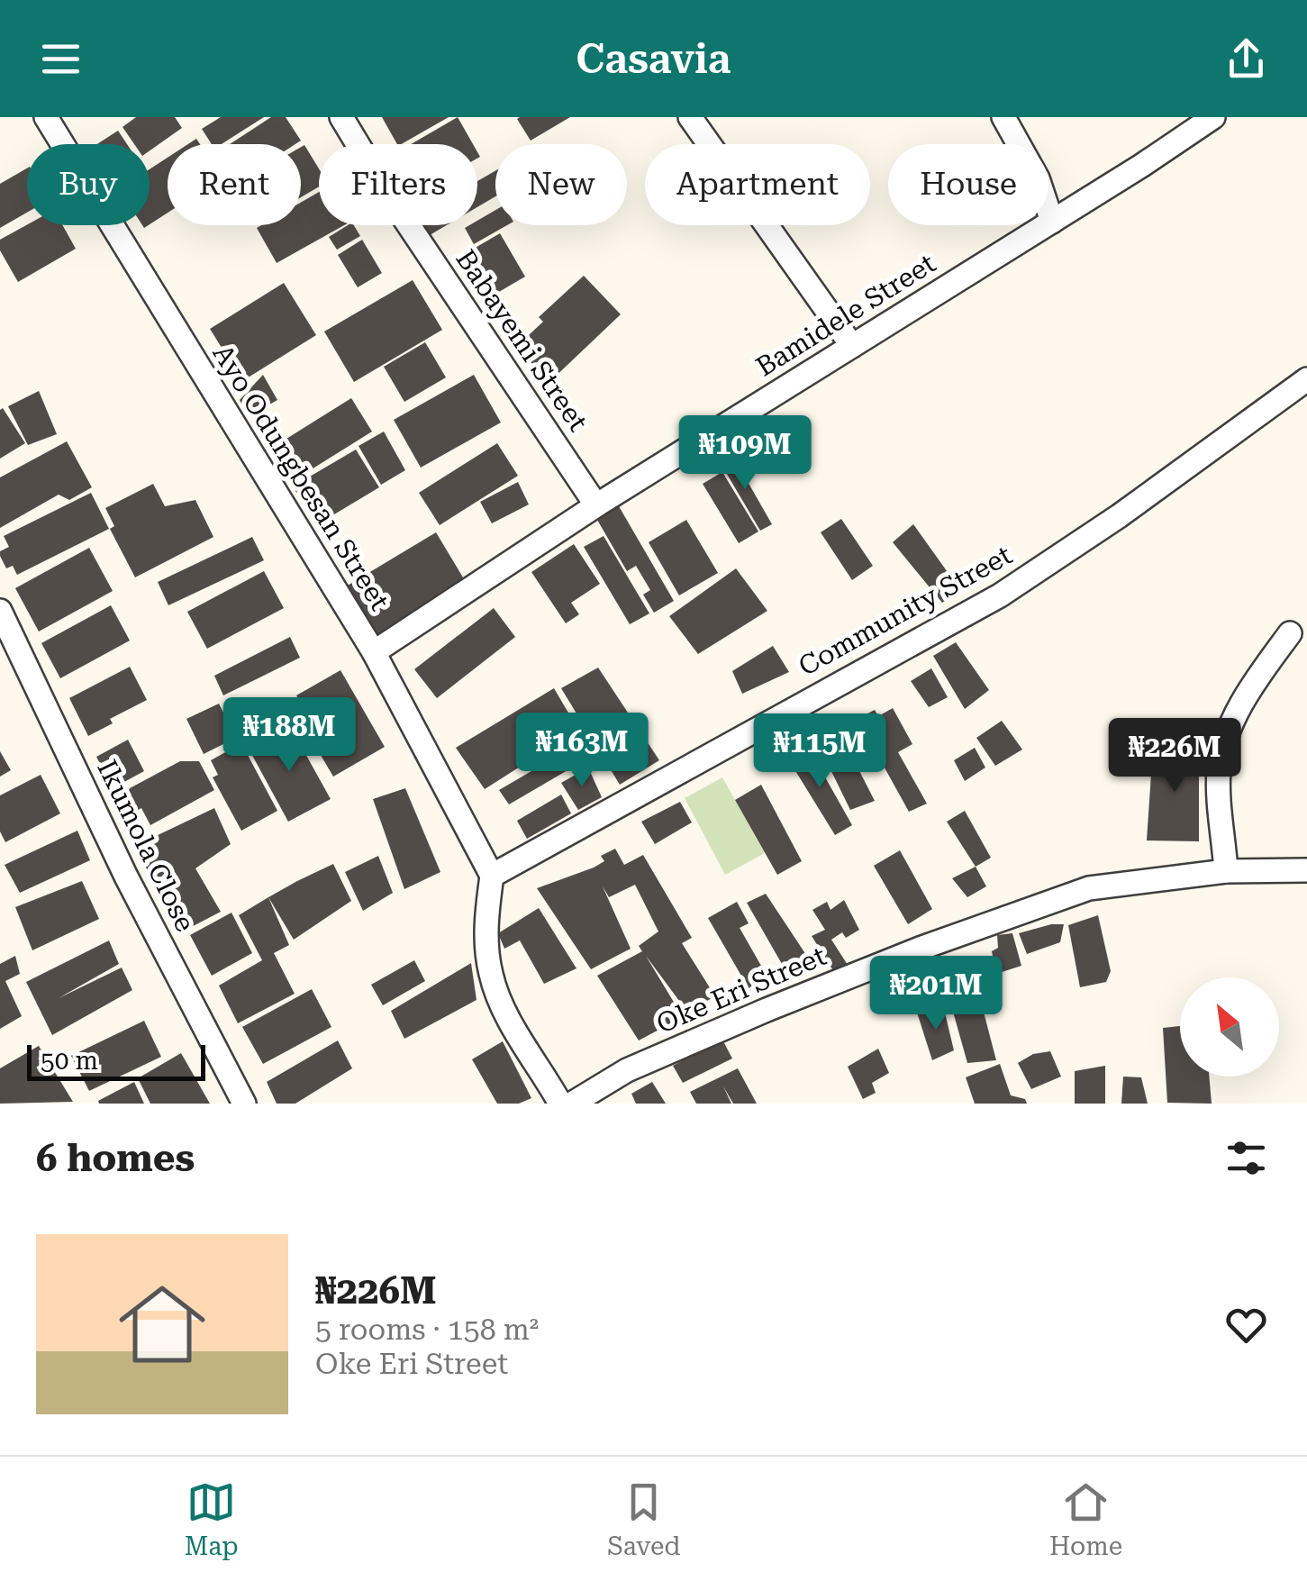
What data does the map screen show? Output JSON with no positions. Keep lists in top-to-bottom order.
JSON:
{
  "streets": {
    "street": [
      "Bamidele Street",
      "Babayemi Street",
      "Ayo Odungbesan Street",
      "Community Street",
      "Ikumola Close",
      "Oke Eri Street"
    ]
  },
  "crossings": [
    ["Bamidele Street", "Babayemi Street"],
    ["Bamidele Street", "Ayo Odungbesan Street"],
    ["Ayo Odungbesan Street", "Community Street"]
  ],
  "scale_bar": "50 m",
  "north": "top left",
  "page": {
    "header": "Casavia",
    "chip": [
      "Buy",
      "Rent",
      "Filters",
      "New",
      "Apartment",
      "House"
    ],
    "price": [
      "₦109M",
      "₦188M",
      "₦163M",
      "₦115M",
      "₦226M",
      "₦201M"
    ],
    "scale": "50 m",
    "heading": "6 homes",
    "list": [
      {
        "name": "₦226M",
        "note": "5 rooms · 158 m² · Oke Eri Street"
      }
    ],
    "tabs": ["Map", "Saved", "Home"]
  }
}
